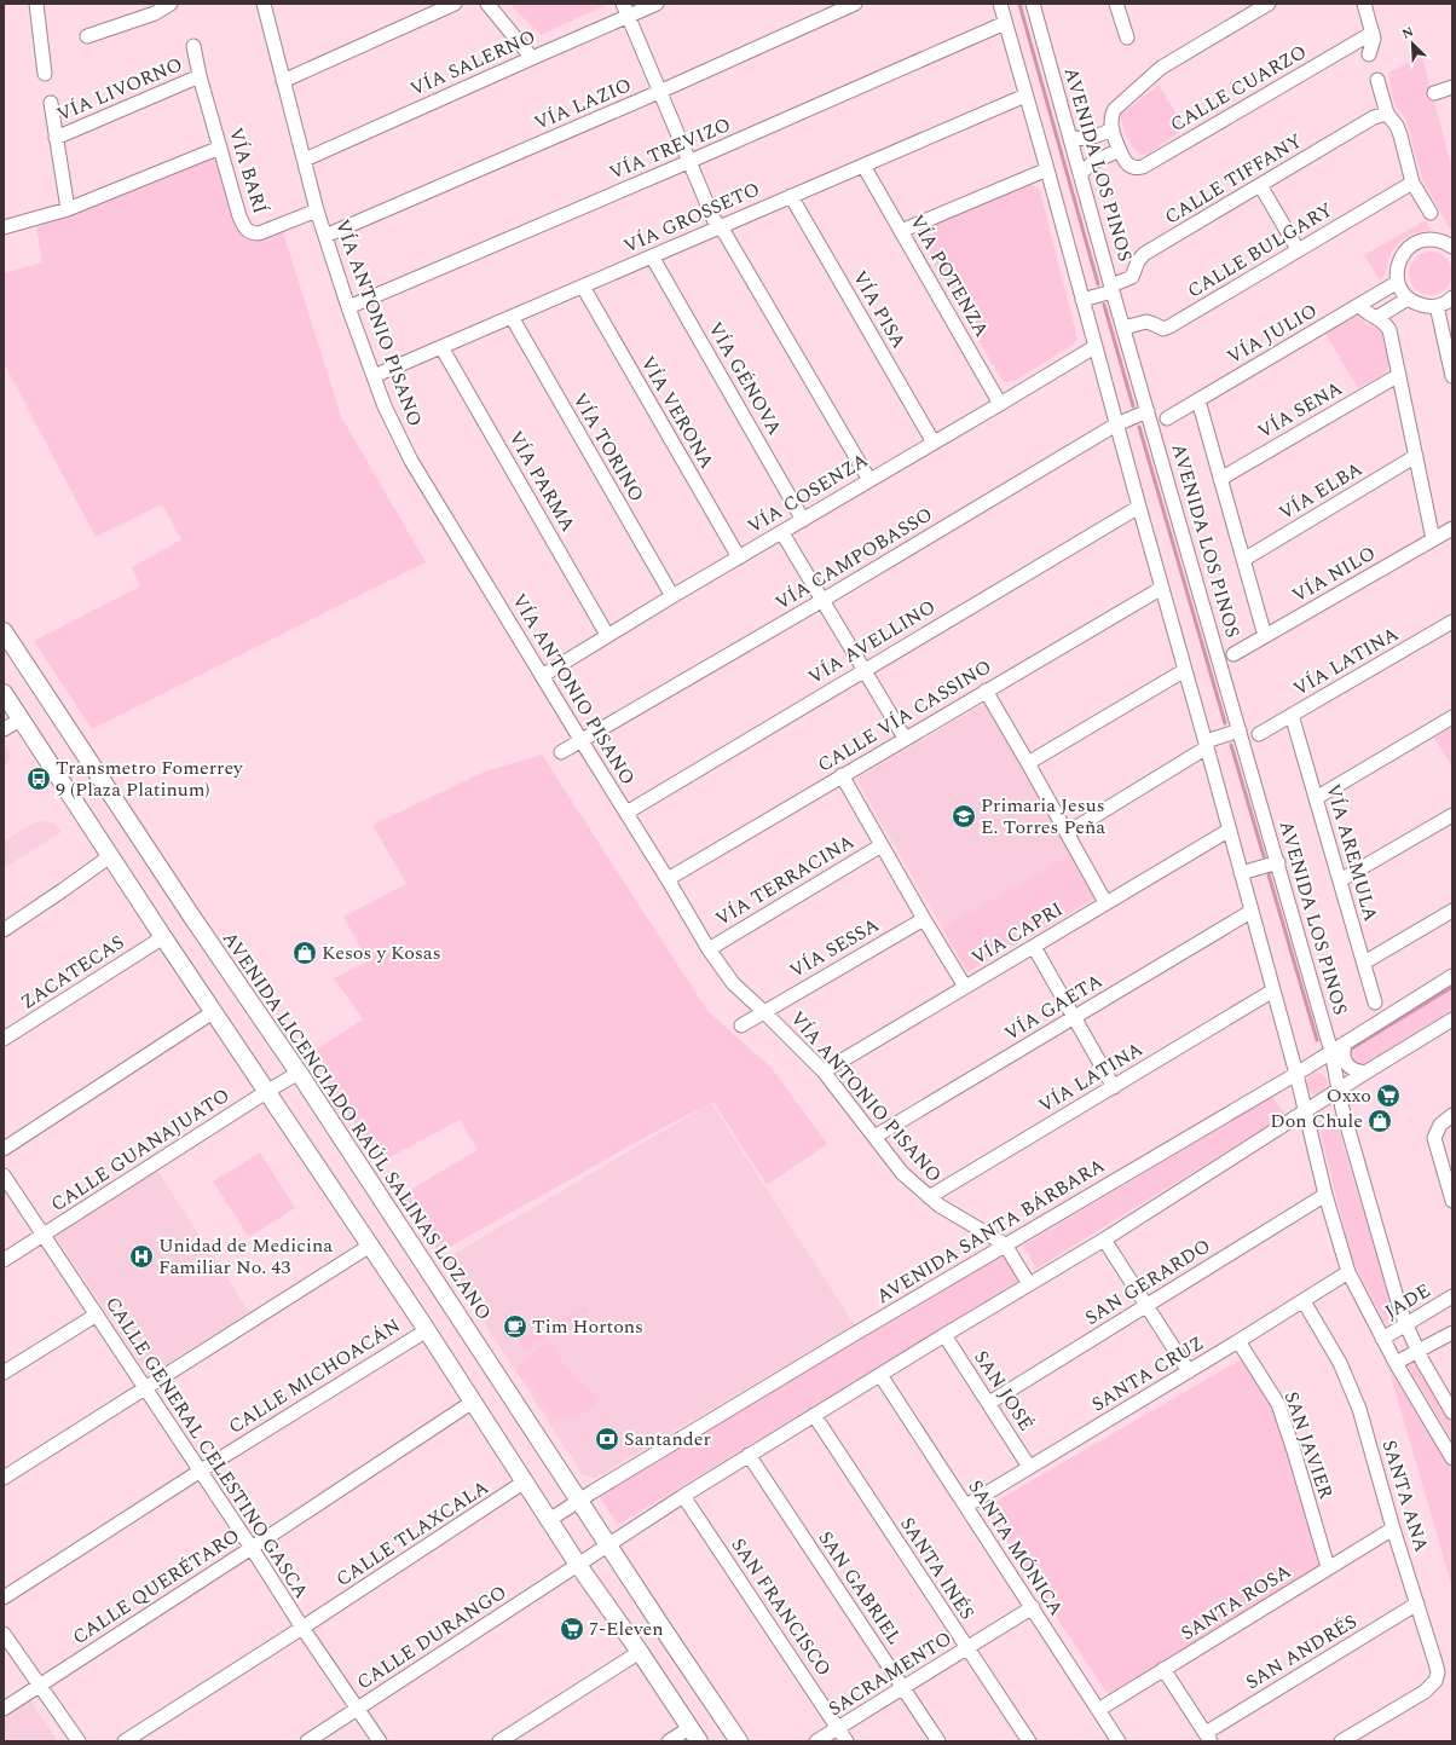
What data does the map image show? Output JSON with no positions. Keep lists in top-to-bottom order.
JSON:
{
  "streets": {
    "main road": ["AVENIDA LICENCIADO RAÚL SALINAS LOZANO"],
    "street": [
      "VÍA SALERNO",
      "CALLE CUARZO",
      "VÍA LIVORNO",
      "VÍA LAZIO",
      "VÍA TREVIZO",
      "AVENIDA LOS PINOS",
      "VÍA BARÍ",
      "CALLE TIFFANY",
      "VÍA GROSSETO",
      "CALLE BULGARY",
      "VÍA POTENZA",
      "VÍA PISA",
      "VÍA ANTONIO PISANO",
      "VÍA JULIO",
      "VÍA GÉNOVA",
      "VÍA SENA",
      "VÍA VERONA",
      "VÍA TORINO",
      "VÍA PARMA",
      "VÍA ELBA",
      "VÍA COSENZA",
      "VÍA CAMPOBASSO",
      "VÍA NILO",
      "VÍA AVELLINO",
      "VÍA LATINA",
      "CALLE VÍA CASSINO",
      "VÍA AREMULA",
      "VÍA TERRACINA",
      "VÍA CAPRI",
      "VÍA SESSA",
      "ZACATECAS",
      "VÍA GAETA",
      "CALLE GUANAJUATO",
      "AVENIDA SANTA BÁRBARA",
      "SAN GERARDO",
      "JADE",
      "SANTA CRUZ",
      "CALLE MICHOACÁN",
      "SAN JOSÉ",
      "SAN JAVIER",
      "CALLE GENERAL CELESTINO GASCA",
      "SANTA ANA",
      "CALLE TLAXCALA",
      "SANTA MÓNICA",
      "SANTA INÉS",
      "CALLE QUERÉTARO",
      "SAN GABRIEL",
      "SANTA ROSA",
      "SAN FRANCISCO",
      "CALLE DURANGO",
      "SAN ANDRÉS",
      "SACRAMENTO"
    ]
  },
  "crossings": [
    ["VÍA SALERNO", "VÍA ANTONIO PISANO"],
    ["VÍA LIVORNO", "VÍA BARÍ"],
    ["VÍA LAZIO", "VÍA ANTONIO PISANO"],
    ["VÍA TREVIZO", "VÍA ANTONIO PISANO"],
    ["AVENIDA LOS PINOS", "CALLE TIFFANY"],
    ["AVENIDA LOS PINOS", "CALLE BULGARY"],
    ["AVENIDA LOS PINOS", "VÍA CAMPOBASSO"],
    ["AVENIDA LOS PINOS", "AVENIDA SANTA BÁRBARA"],
    ["VÍA BARÍ", "VÍA ANTONIO PISANO"],
    ["VÍA GROSSETO", "VÍA POTENZA"],
    ["VÍA GROSSETO", "VÍA PISA"],
    ["VÍA GROSSETO", "VÍA ANTONIO PISANO"],
    ["VÍA GROSSETO", "VÍA GÉNOVA"],
    ["VÍA GROSSETO", "VÍA VERONA"],
    ["VÍA GROSSETO", "VÍA TORINO"],
    ["VÍA GROSSETO", "VÍA PARMA"],
    ["VÍA POTENZA", "VÍA COSENZA"],
    ["VÍA PISA", "VÍA COSENZA"],
    ["VÍA ANTONIO PISANO", "VÍA COSENZA"],
    ["VÍA ANTONIO PISANO", "VÍA CAMPOBASSO"],
    ["VÍA ANTONIO PISANO", "VÍA AVELLINO"],
    ["VÍA ANTONIO PISANO", "VÍA LATINA"],
    ["VÍA ANTONIO PISANO", "CALLE VÍA CASSINO"],
    ["VÍA ANTONIO PISANO", "VÍA TERRACINA"],
    ["VÍA ANTONIO PISANO", "VÍA CAPRI"],
    ["VÍA ANTONIO PISANO", "VÍA SESSA"],
    ["VÍA ANTONIO PISANO", "VÍA GAETA"],
    ["VÍA ANTONIO PISANO", "AVENIDA SANTA BÁRBARA"],
    ["VÍA GÉNOVA", "VÍA COSENZA"],
    ["VÍA VERONA", "VÍA COSENZA"],
    ["VÍA TORINO", "VÍA COSENZA"],
    ["VÍA PARMA", "VÍA COSENZA"],
    ["VÍA LATINA", "VÍA AREMULA"],
    ["AVENIDA LICENCIADO RAÚL SALINAS LOZANO", "CALLE GUANAJUATO"],
    ["AVENIDA LICENCIADO RAÚL SALINAS LOZANO", "AVENIDA SANTA BÁRBARA"],
    ["AVENIDA LICENCIADO RAÚL SALINAS LOZANO", "CALLE DURANGO"],
    ["CALLE GUANAJUATO", "CALLE GENERAL CELESTINO GASCA"],
    ["SAN GERARDO", "SAN JOSÉ"],
    ["SANTA CRUZ", "SAN JOSÉ"],
    ["SANTA CRUZ", "SAN JAVIER"],
    ["SANTA CRUZ", "SANTA ANA"],
    ["SANTA CRUZ", "SANTA MÓNICA"],
    ["CALLE MICHOACÁN", "CALLE GENERAL CELESTINO GASCA"],
    ["SAN JAVIER", "SANTA ROSA"],
    ["CALLE GENERAL CELESTINO GASCA", "CALLE TLAXCALA"],
    ["CALLE GENERAL CELESTINO GASCA", "CALLE QUERÉTARO"],
    ["CALLE GENERAL CELESTINO GASCA", "CALLE DURANGO"],
    ["SANTA ANA", "SANTA ROSA"],
    ["SANTA ANA", "SAN ANDRÉS"],
    ["SANTA MÓNICA", "SANTA ROSA"],
    ["SANTA MÓNICA", "SACRAMENTO"],
    ["SANTA INÉS", "SACRAMENTO"],
    ["SAN GABRIEL", "SACRAMENTO"],
    ["SAN FRANCISCO", "SACRAMENTO"]
  ],
  "places": {
    "bus stop": ["Transmetro Fomerrey 9 (Plaza Platinum)"],
    "school or university": ["Primaria Jesus E. Torres Peña"],
    "shop": ["Kesos y Kosas", "Don Chule"],
    "supermarket": ["Oxxo", "7-Eleven"],
    "hospital": ["Unidad de Medicina Familiar No. 43"],
    "cafe": ["Tim Hortons"],
    "bank": ["Santander"]
  },
  "north": "top left"
}
